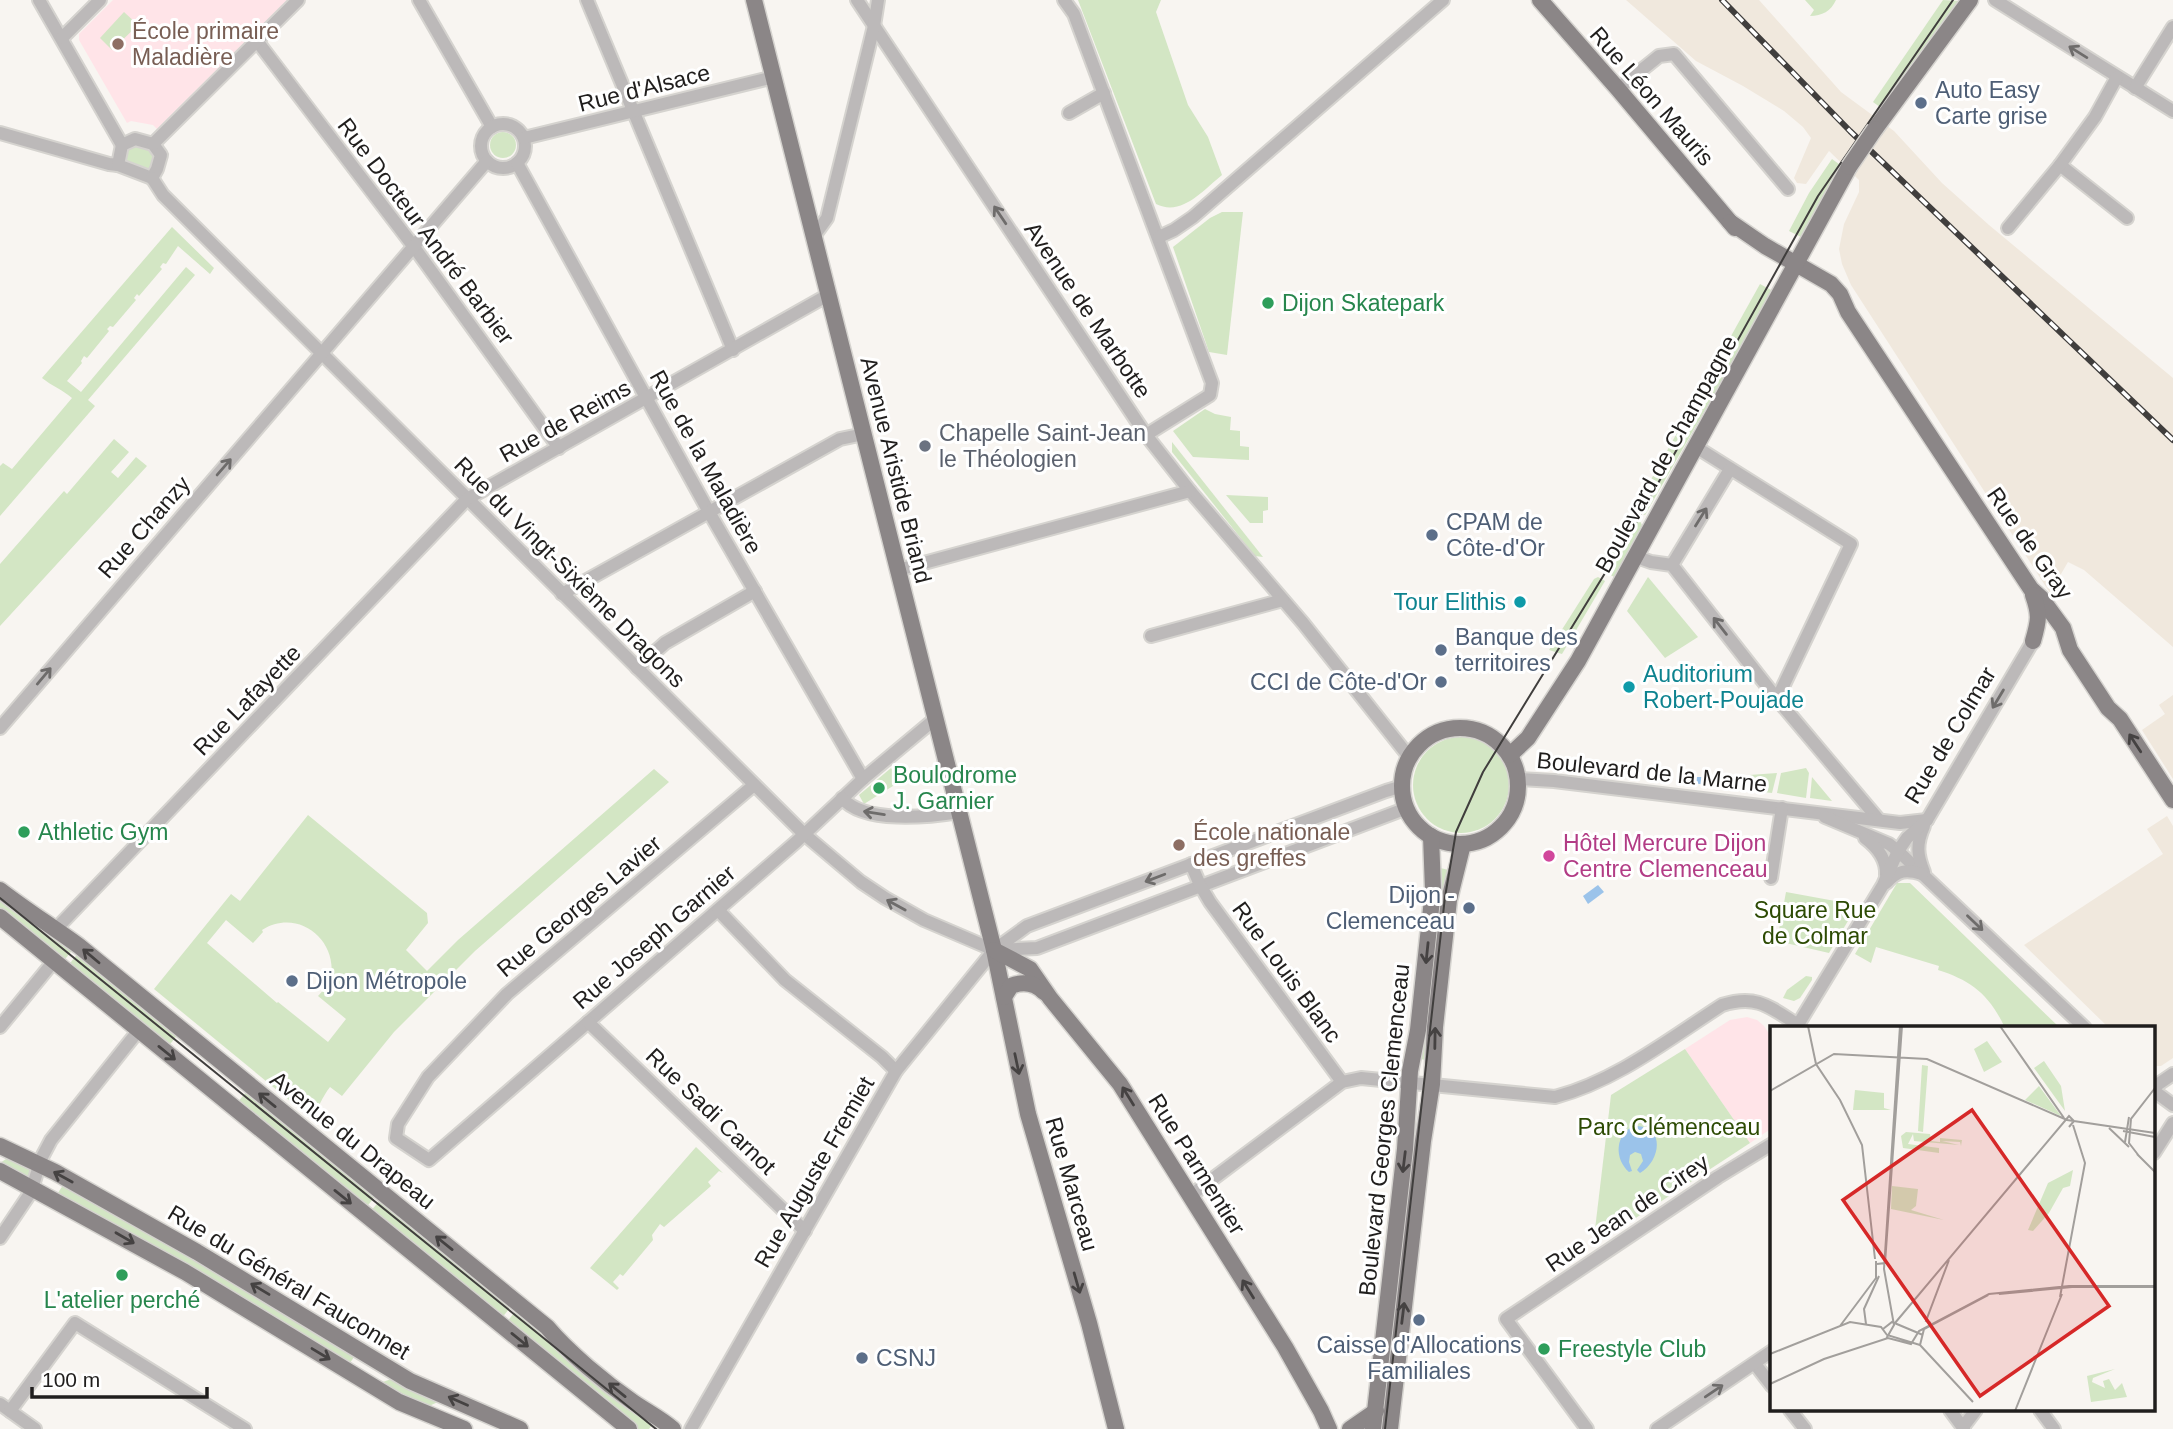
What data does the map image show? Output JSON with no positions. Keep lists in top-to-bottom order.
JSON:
{
  "streets": {
    "main road": [
      "Rue Léon Mauris",
      "Boulevard de Champagne",
      "Avenue Aristide Briand",
      "Rue de Gray",
      "Rue de Colmar",
      "Boulevard Georges Clemenceau",
      "Avenue du Drapeau",
      "Rue Parmentier",
      "Rue Marceau",
      "Rue du Général Fauconnet"
    ],
    "street": [
      "Rue d'Alsace",
      "Rue Docteur André Barbier",
      "Avenue de Marbotte",
      "Rue de Reims",
      "Rue de la Maladière",
      "Rue Chanzy",
      "Rue du Vingt-Sixième Dragons",
      "Rue Lafayette",
      "Boulevard de la Marne",
      "Rue Georges Lavier",
      "Rue Joseph Garnier",
      "Rue Louis Blanc",
      "Rue Sadi Carnot",
      "Rue Auguste Fremiet",
      "Rue Jean de Cirey"
    ]
  },
  "crossings": [
    ["Rue d'Alsace", "Rue de la Maladière"],
    ["Rue d'Alsace", "Avenue Aristide Briand"],
    ["Rue Léon Mauris", "Boulevard de Champagne"],
    ["Rue Léon Mauris", "Rue de Gray"],
    ["Rue Docteur André Barbier", "Rue de Reims"],
    ["Avenue de Marbotte", "Boulevard de Champagne"],
    ["Avenue de Marbotte", "Boulevard de la Marne"],
    ["Avenue de Marbotte", "Boulevard Georges Clemenceau"],
    ["Rue de Reims", "Rue de la Maladière"],
    ["Rue de Reims", "Avenue Aristide Briand"],
    ["Rue de Reims", "Rue du Vingt-Sixième Dragons"],
    ["Rue de Reims", "Rue Lafayette"],
    ["Boulevard de Champagne", "Rue de Gray"],
    ["Boulevard de Champagne", "Boulevard de la Marne"],
    ["Boulevard de Champagne", "Boulevard Georges Clemenceau"],
    ["Rue de la Maladière", "Rue Joseph Garnier"],
    ["Avenue Aristide Briand", "Rue du Vingt-Sixième Dragons"],
    ["Avenue Aristide Briand", "Rue Joseph Garnier"],
    ["Avenue Aristide Briand", "Rue Parmentier"],
    ["Avenue Aristide Briand", "Rue Auguste Fremiet"],
    ["Avenue Aristide Briand", "Rue Marceau"],
    ["Rue Chanzy", "Rue du Vingt-Sixième Dragons"],
    ["Rue de Gray", "Rue de Colmar"],
    ["Rue du Vingt-Sixième Dragons", "Rue Lafayette"],
    ["Rue du Vingt-Sixième Dragons", "Rue Georges Lavier"],
    ["Rue du Vingt-Sixième Dragons", "Rue Joseph Garnier"],
    ["Rue du Vingt-Sixième Dragons", "Rue Parmentier"],
    ["Rue du Vingt-Sixième Dragons", "Rue Auguste Fremiet"],
    ["Rue du Vingt-Sixième Dragons", "Rue Marceau"],
    ["Rue Lafayette", "Avenue du Drapeau"],
    ["Rue de Colmar", "Boulevard de la Marne"],
    ["Boulevard de la Marne", "Boulevard Georges Clemenceau"],
    ["Rue Georges Lavier", "Rue Joseph Garnier"],
    ["Rue Joseph Garnier", "Rue Sadi Carnot"],
    ["Rue Sadi Carnot", "Rue Auguste Fremiet"],
    ["Rue Parmentier", "Rue Auguste Fremiet"],
    ["Rue Parmentier", "Rue Marceau"],
    ["Rue Auguste Fremiet", "Rue Marceau"]
  ],
  "one_way": [
    "Avenue de Marbotte",
    "Rue Chanzy",
    "Rue de Colmar",
    "Rue Parmentier",
    "Rue Marceau"
  ],
  "parks": ["Square Rue de Colmar", "Parc Clémenceau"],
  "places": [
    "École primaire Maladière",
    "Auto Easy Carte grise",
    "Dijon Skatepark",
    "Chapelle Saint-Jean le Théologien",
    "CPAM de Côte-d'Or",
    "Tour Elithis",
    "Banque des territoires",
    "CCI de Côte-d'Or",
    "Auditorium Robert-Poujade",
    "Boulodrome J. Garnier",
    "Athletic Gym",
    "École nationale des greffes",
    "Hôtel Mercure Dijon Centre Clemenceau",
    "Dijon - Clemenceau",
    "Dijon Métropole",
    "L'atelier perché",
    "Caisse d'Allocations Familiales",
    "Freestyle Club",
    "CSNJ"
  ],
  "scale_bar": "100 m"
}
